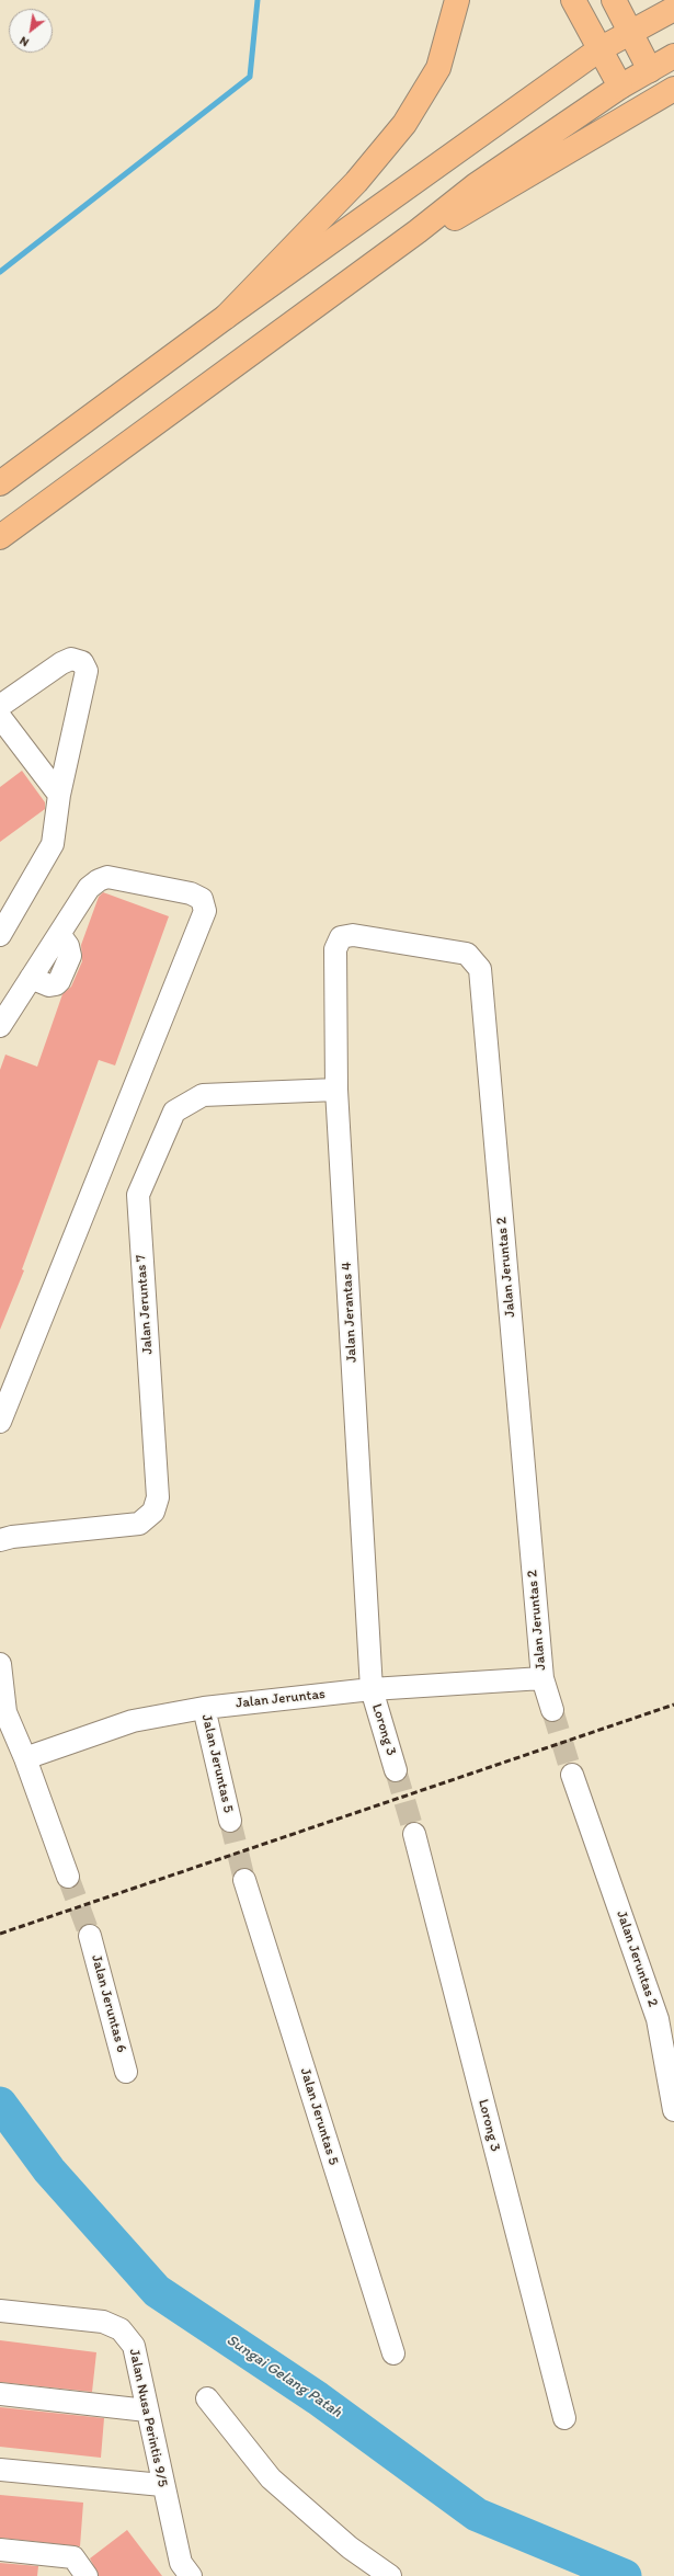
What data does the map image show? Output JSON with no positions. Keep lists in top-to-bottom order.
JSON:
{
  "streets": {
    "street": [
      "Jalan Jeruntas 2",
      "Jalan Jeruntas 7",
      "Jalan Jerantas 4",
      "Jalan Jeruntas",
      "Lorong 3",
      "Jalan Jeruntas 5",
      "Jalan Jeruntas 6",
      "Jalan Nusa Perintis 9/5"
    ]
  },
  "crossings": [
    ["Jalan Jeruntas 2", "Jalan Jerantas 4"],
    ["Jalan Jeruntas 2", "Jalan Jeruntas"],
    ["Jalan Jeruntas 7", "Jalan Jerantas 4"],
    ["Jalan Jerantas 4", "Jalan Jeruntas"],
    ["Jalan Jerantas 4", "Lorong 3"],
    ["Jalan Jeruntas", "Lorong 3"],
    ["Jalan Jeruntas", "Jalan Jeruntas 5"]
  ],
  "water": ["Sungai Gelang Patah"],
  "north": "bottom left"
}
